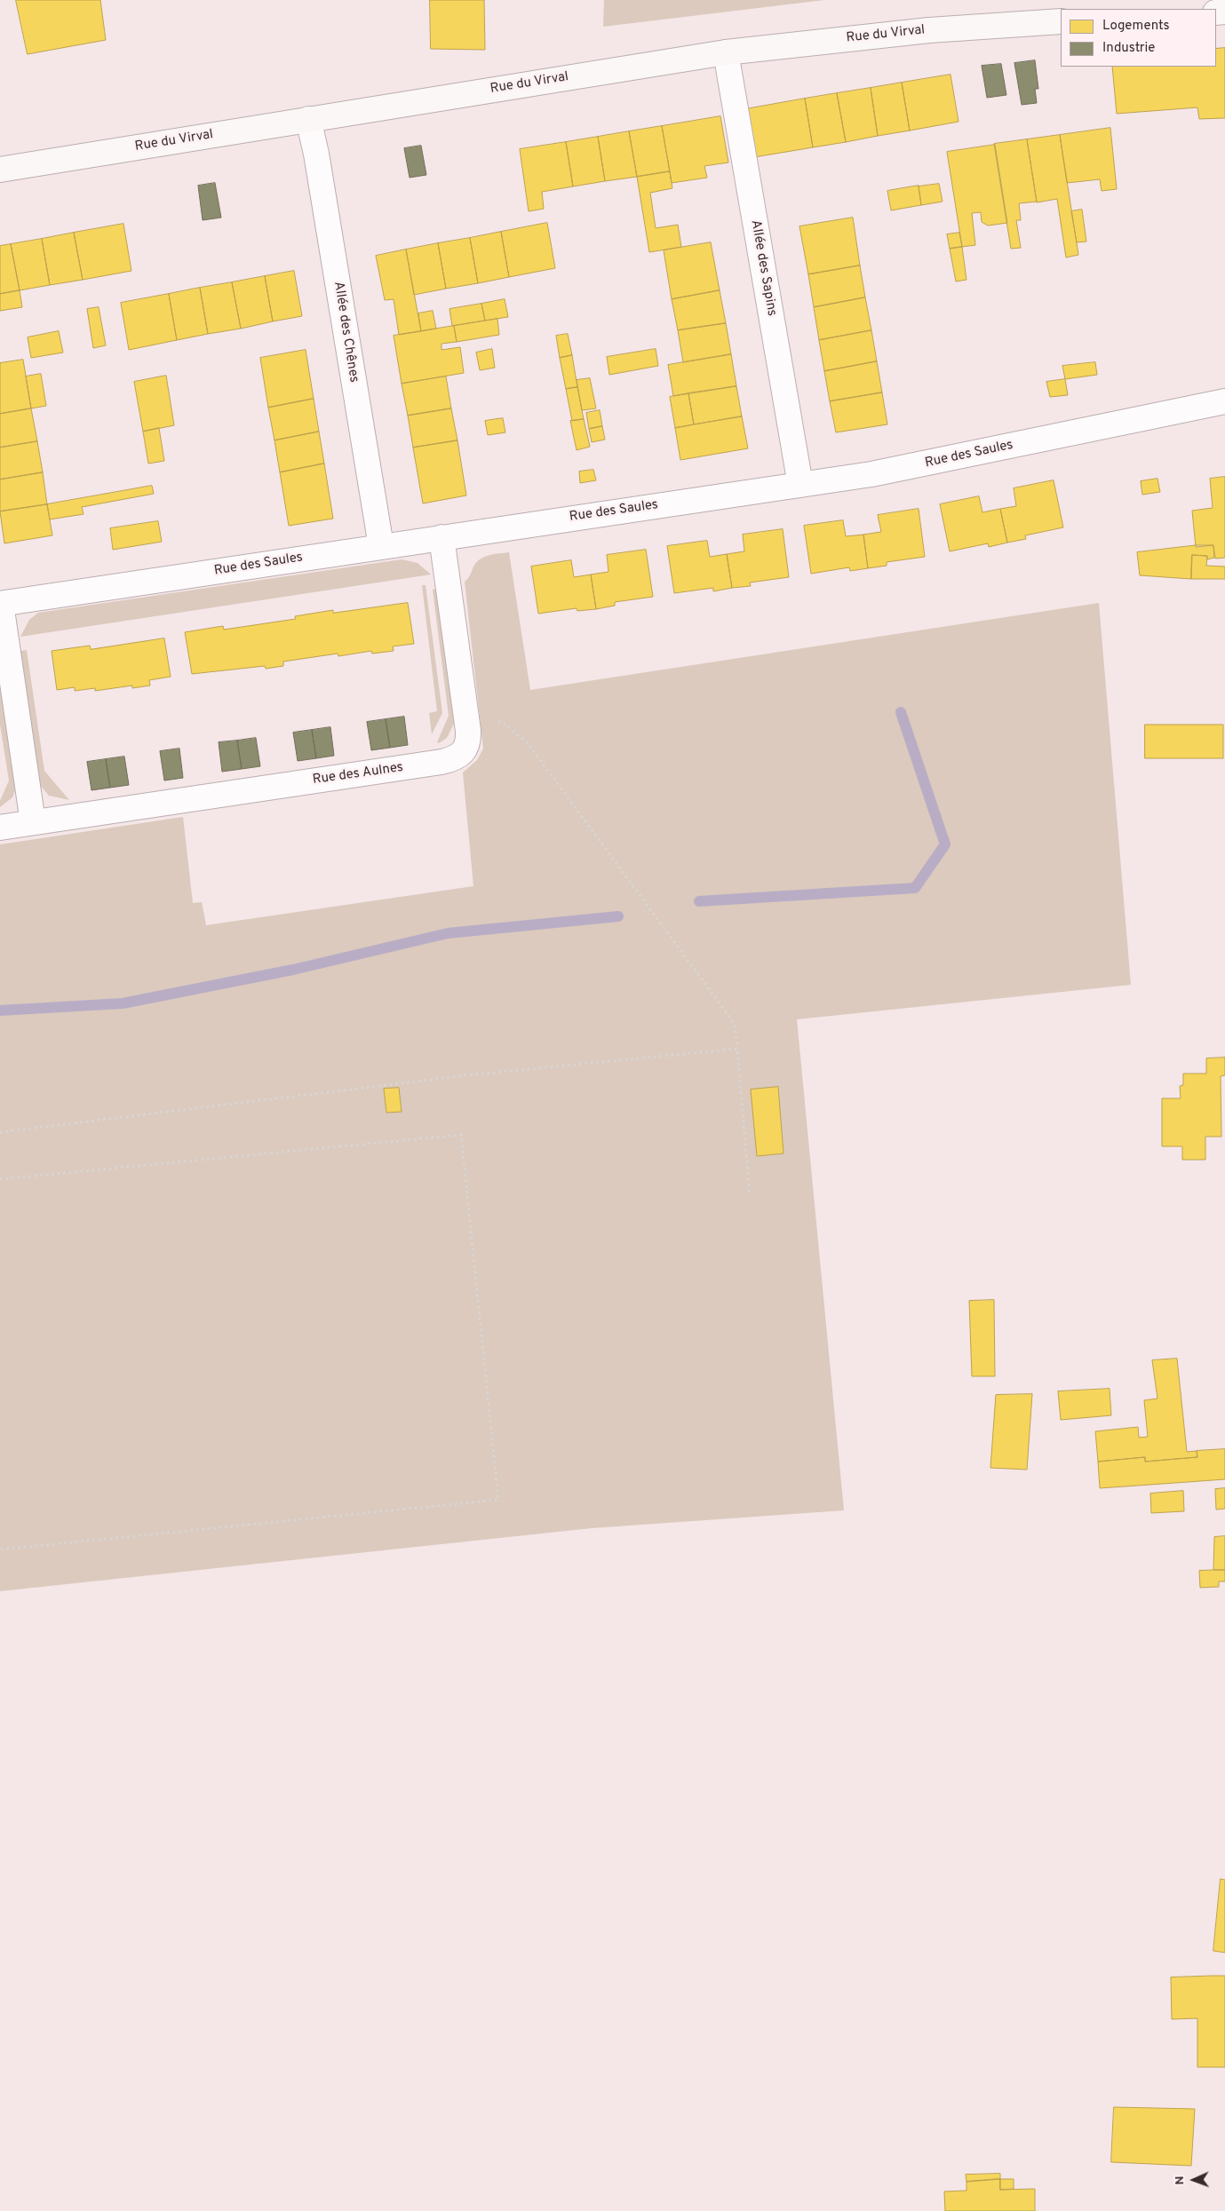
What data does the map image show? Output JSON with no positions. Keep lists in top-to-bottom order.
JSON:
{
  "streets": {
    "street": [
      "Rue du Virval",
      "Allée des Sapins",
      "Allée des Chênes",
      "Rue des Saules",
      "Rue des Aulnes"
    ]
  },
  "crossings": [
    ["Rue du Virval", "Allée des Sapins"],
    ["Rue du Virval", "Allée des Chênes"],
    ["Allée des Sapins", "Rue des Saules"],
    ["Allée des Chênes", "Rue des Saules"],
    ["Rue des Saules", "Rue des Aulnes"]
  ],
  "legend": ["Logements", "Industrie"],
  "north": "left"
}
